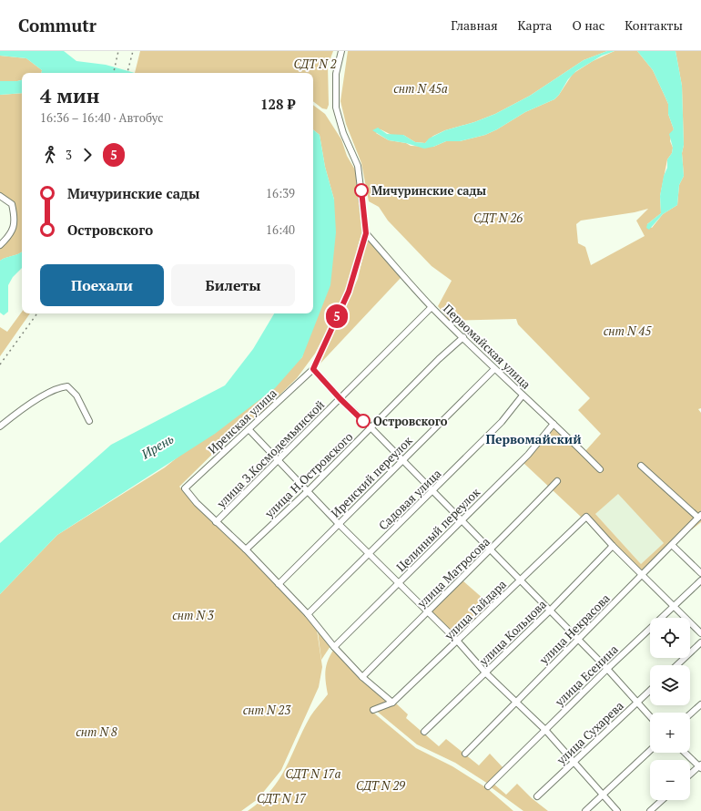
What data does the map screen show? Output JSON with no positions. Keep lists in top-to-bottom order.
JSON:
{
  "streets": {
    "street": [
      "Первомайская улица",
      "Иренская улица",
      "улица З.Космодемьянской",
      "улица Н.Островского",
      "Иренский переулок",
      "Садовая улица",
      "Целинный переулок",
      "улица Матросова",
      "улица Гайдара",
      "улица Некрасова",
      "улица Кольцова",
      "улица Есенина",
      "улица Сухарева"
    ]
  },
  "crossings": [
    ["Первомайская улица", "улица З.Космодемьянской"],
    ["Первомайская улица", "улица Н.Островского"],
    ["Первомайская улица", "Иренский переулок"],
    ["Первомайская улица", "Садовая улица"],
    ["Первомайская улица", "Целинный переулок"],
    ["Иренская улица", "улица З.Космодемьянской"],
    ["улица Гайдара", "улица Кольцова"]
  ],
  "districts": ["Первомайский"],
  "water": ["Ирень"],
  "parks": [
    "СДТ N 2",
    "снт N 45а",
    "СДТ N 26",
    "снт N 45",
    "снт N 3",
    "снт N 23",
    "снт N 8",
    "СДТ N 17а",
    "СДТ N 29",
    "СДТ N 17"
  ],
  "places": ["Мичуринские сады", "Островского"],
  "lines": ["bus line 5"],
  "page": {
    "header": "Commutr",
    "nav": [
      "Главная",
      "Карта",
      "О нас",
      "Контакты"
    ],
    "on_map": "5",
    "heading": ["4 мин", "16:36 – 16:40 · Автобус", "128 ₽"],
    "legs": ["3", "5"],
    "list": [
      {
        "name": "Мичуринские сады",
        "value": "16:39"
      },
      {
        "name": "Островского",
        "value": "16:40"
      }
    ],
    "buttons": ["Поехали", "Билеты"],
    "map_buttons": ["+", "−"]
  }
}
